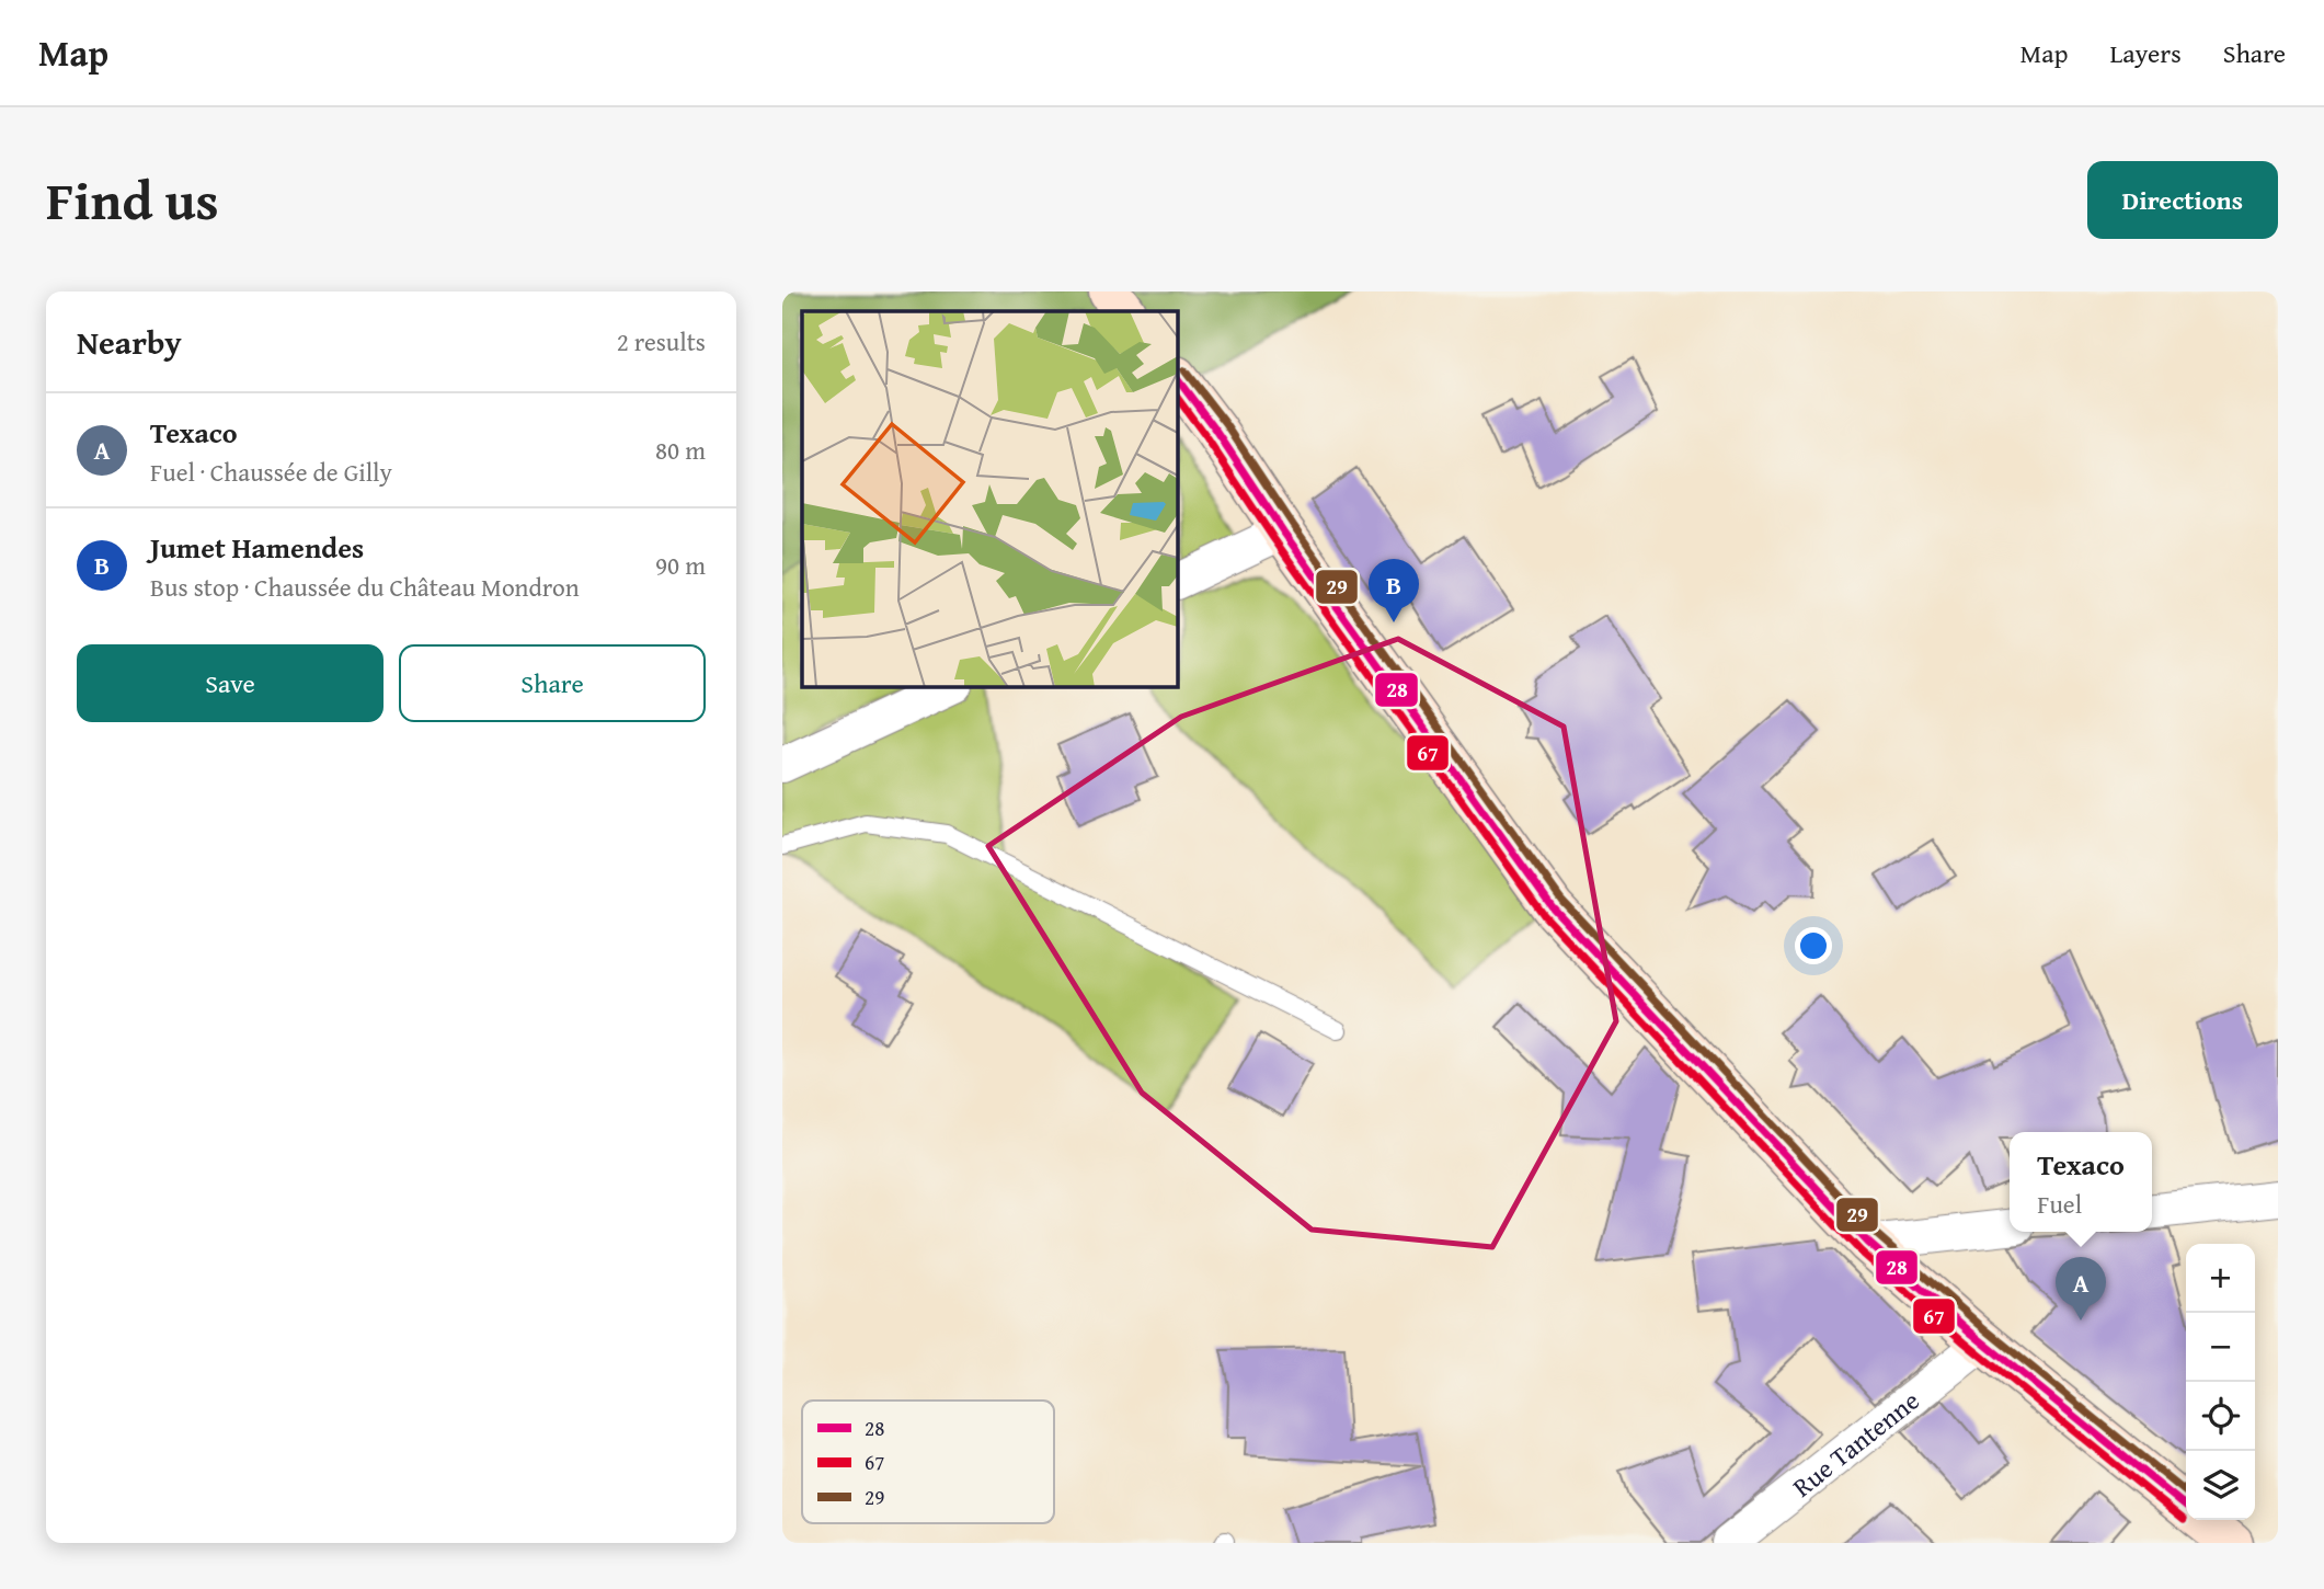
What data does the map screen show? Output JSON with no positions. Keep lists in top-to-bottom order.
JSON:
{
  "streets": {
    "street": ["Rue Tantenne"]
  },
  "lines": ["transit line 29", "transit line 28", "transit line 67"],
  "legend": ["28", "67", "29"],
  "page": {
    "header": "Map",
    "nav": ["Map", "Layers", "Share"],
    "title": "Find us",
    "buttons": [
      "Directions",
      ["Save", "Share"]
    ],
    "heading": ["Nearby", "2 results"],
    "list": [
      {
        "mark": "A",
        "name": "Texaco",
        "note": "Fuel · Chaussée de Gilly",
        "value": "80 m"
      },
      {
        "mark": "B",
        "name": "Jumet Hamendes",
        "note": "Bus stop · Chaussée du Château Mondron",
        "value": "90 m"
      }
    ],
    "pins": ["B", "A"],
    "popup": ["Texaco", "Fuel"],
    "map_buttons": ["+", "−"]
  }
}
